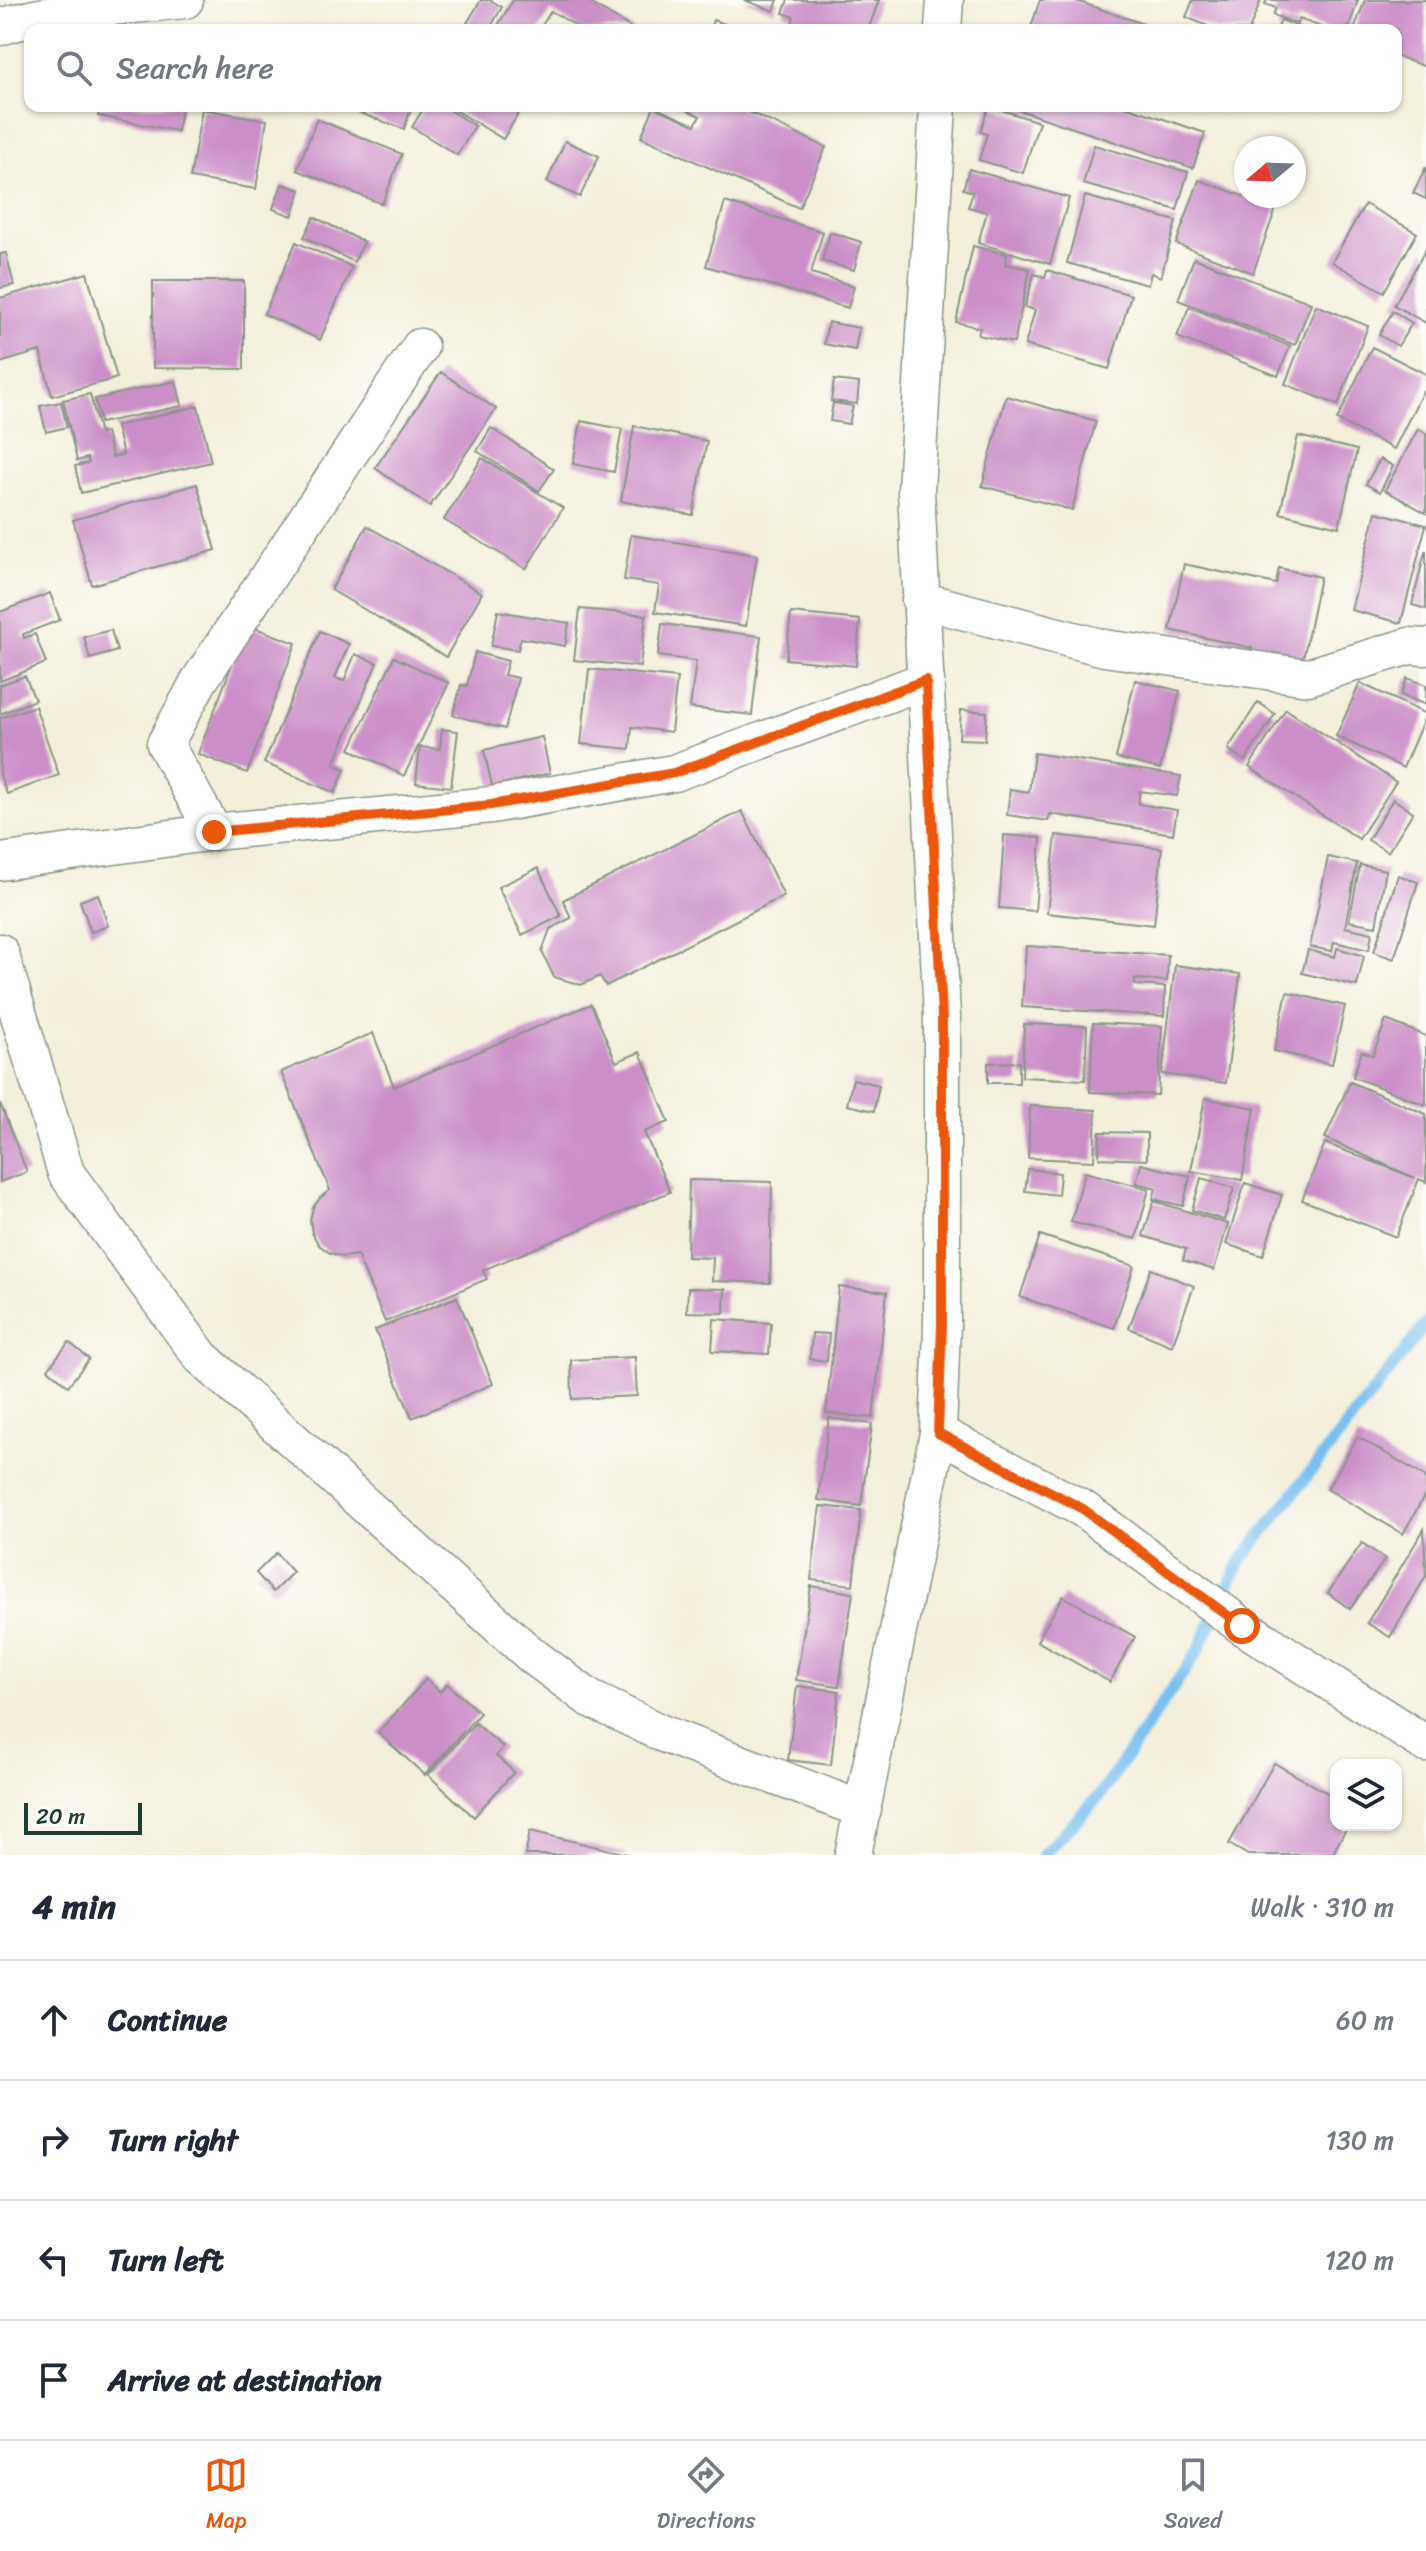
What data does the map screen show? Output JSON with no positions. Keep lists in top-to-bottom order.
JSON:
{
  "scale_bar": "20 m",
  "north": "left",
  "page": {
    "search": "Search here",
    "scale": "20 m",
    "heading": ["4 min", "Walk · 310 m"],
    "list": [
      ["Continue", "60 m"],
      ["Turn right", "130 m"],
      ["Turn left", "120 m"],
      "Arrive at destination"
    ],
    "nav": ["Map", "Directions", "Saved"]
  }
}
